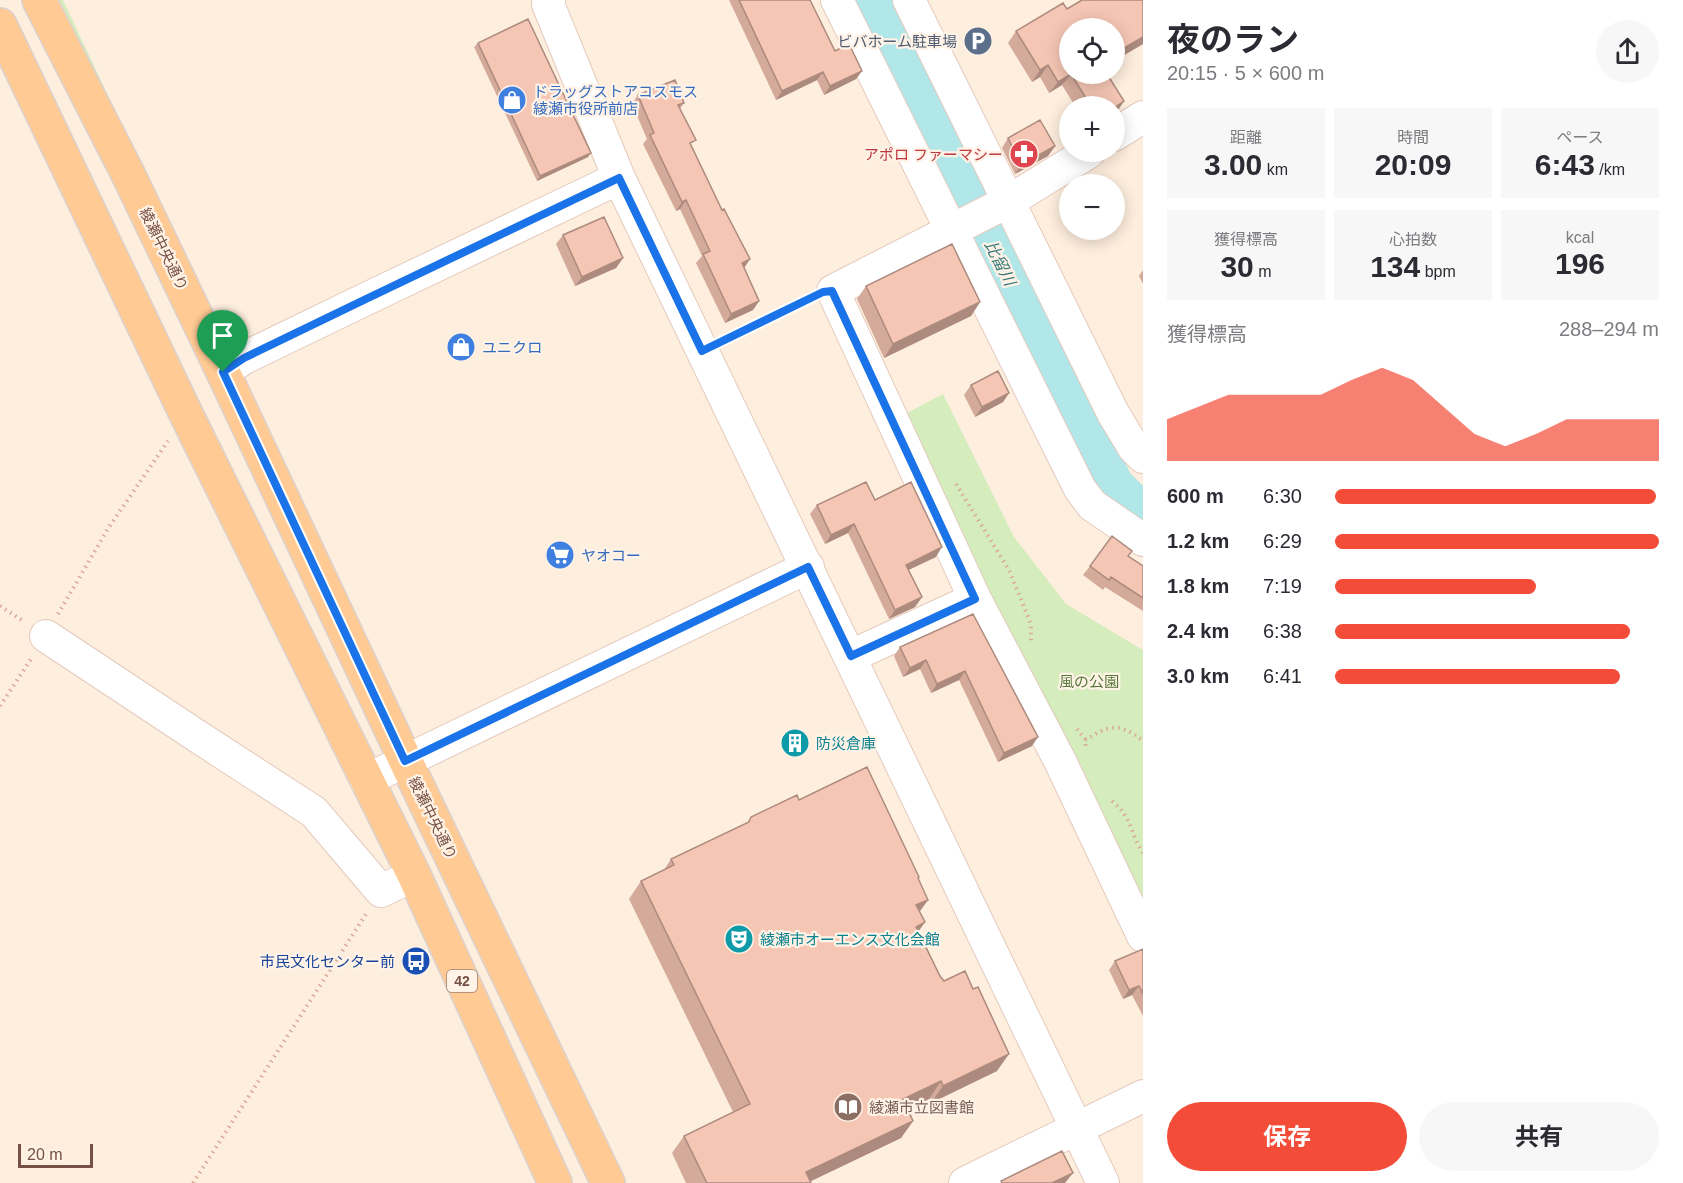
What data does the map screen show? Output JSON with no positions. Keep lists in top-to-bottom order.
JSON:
{
  "streets": {
    "main road": ["綾瀬中央通り", "42"]
  },
  "water": ["比留川"],
  "parks": ["風の公園"],
  "places": {
    "parking": ["ビバホーム駐車場"],
    "shop": ["ドラッグストアコスモス 綾瀬市役所前店", "ユニクロ"],
    "pharmacy": ["アポロ ファーマシー"],
    "supermarket": ["ヤオコー"],
    "building": ["防災倉庫"],
    "theatre": ["綾瀬市オーエンス文化会館"],
    "bus stop": ["市民文化センター前"],
    "library": ["綾瀬市立図書館"]
  },
  "scale_bar": "20 m",
  "page": {
    "heading": ["夜のラン", "20:15 · 5 × 600 m"],
    "map_buttons": ["+", "−"],
    "stats": [
      ["距離", "3.00 km"],
      ["時間", "20:09"],
      ["ペース", "6:43 /km"],
      ["獲得標高", "30 m"],
      ["心拍数", "134 bpm"],
      ["kcal", "196"]
    ],
    "chart": ["獲得標高", "288–294 m"],
    "list": [
      {
        "name": "600 m",
        "note": "6:30"
      },
      {
        "name": "1.2 km",
        "note": "6:29"
      },
      {
        "name": "1.8 km",
        "note": "7:19"
      },
      {
        "name": "2.4 km",
        "note": "6:38"
      },
      {
        "name": "3.0 km",
        "note": "6:41"
      }
    ],
    "buttons": ["保存", "共有"],
    "scale": "20 m"
  }
}
